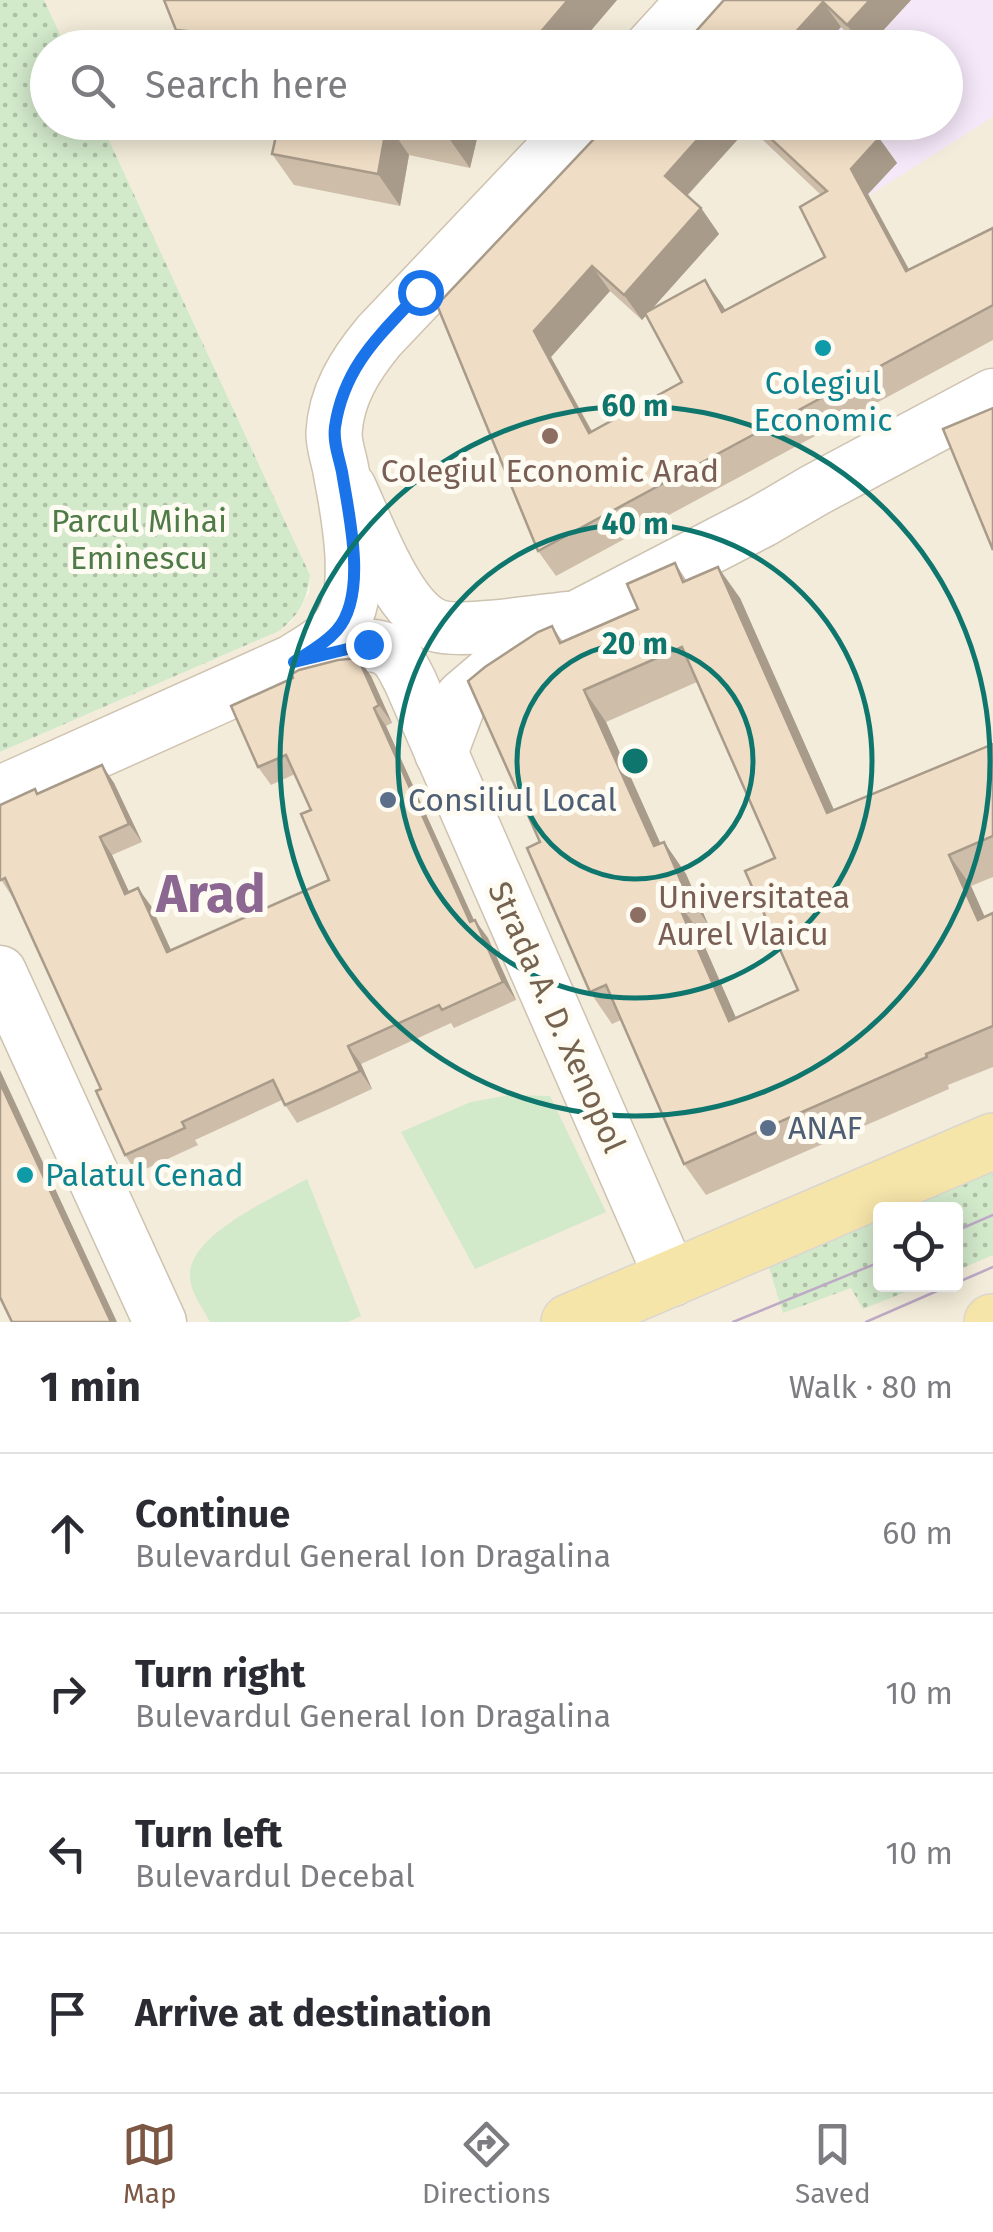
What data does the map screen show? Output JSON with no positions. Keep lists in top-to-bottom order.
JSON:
{
  "streets": {
    "street": ["Strada A. D. Xenopol"]
  },
  "districts": ["Arad"],
  "parks": ["Parcul Mihai Eminescu"],
  "places": [
    "Colegiul Economic",
    "Colegiul Economic Arad",
    "Consiliul Local",
    "Universitatea Aurel Vlaicu",
    "ANAF",
    "Palatul Cenad"
  ],
  "page": {
    "search": "Search here",
    "heading": ["1 min", "Walk · 80 m"],
    "list": [
      ["Continue", "Bulevardul General Ion Dragalina", "60 m"],
      ["Turn right", "Bulevardul General Ion Dragalina", "10 m"],
      ["Turn left", "Bulevardul Decebal", "10 m"],
      "Arrive at destination"
    ],
    "nav": ["Map", "Directions", "Saved"]
  },
  "rings": ["60 m", "40 m", "20 m"]
}
